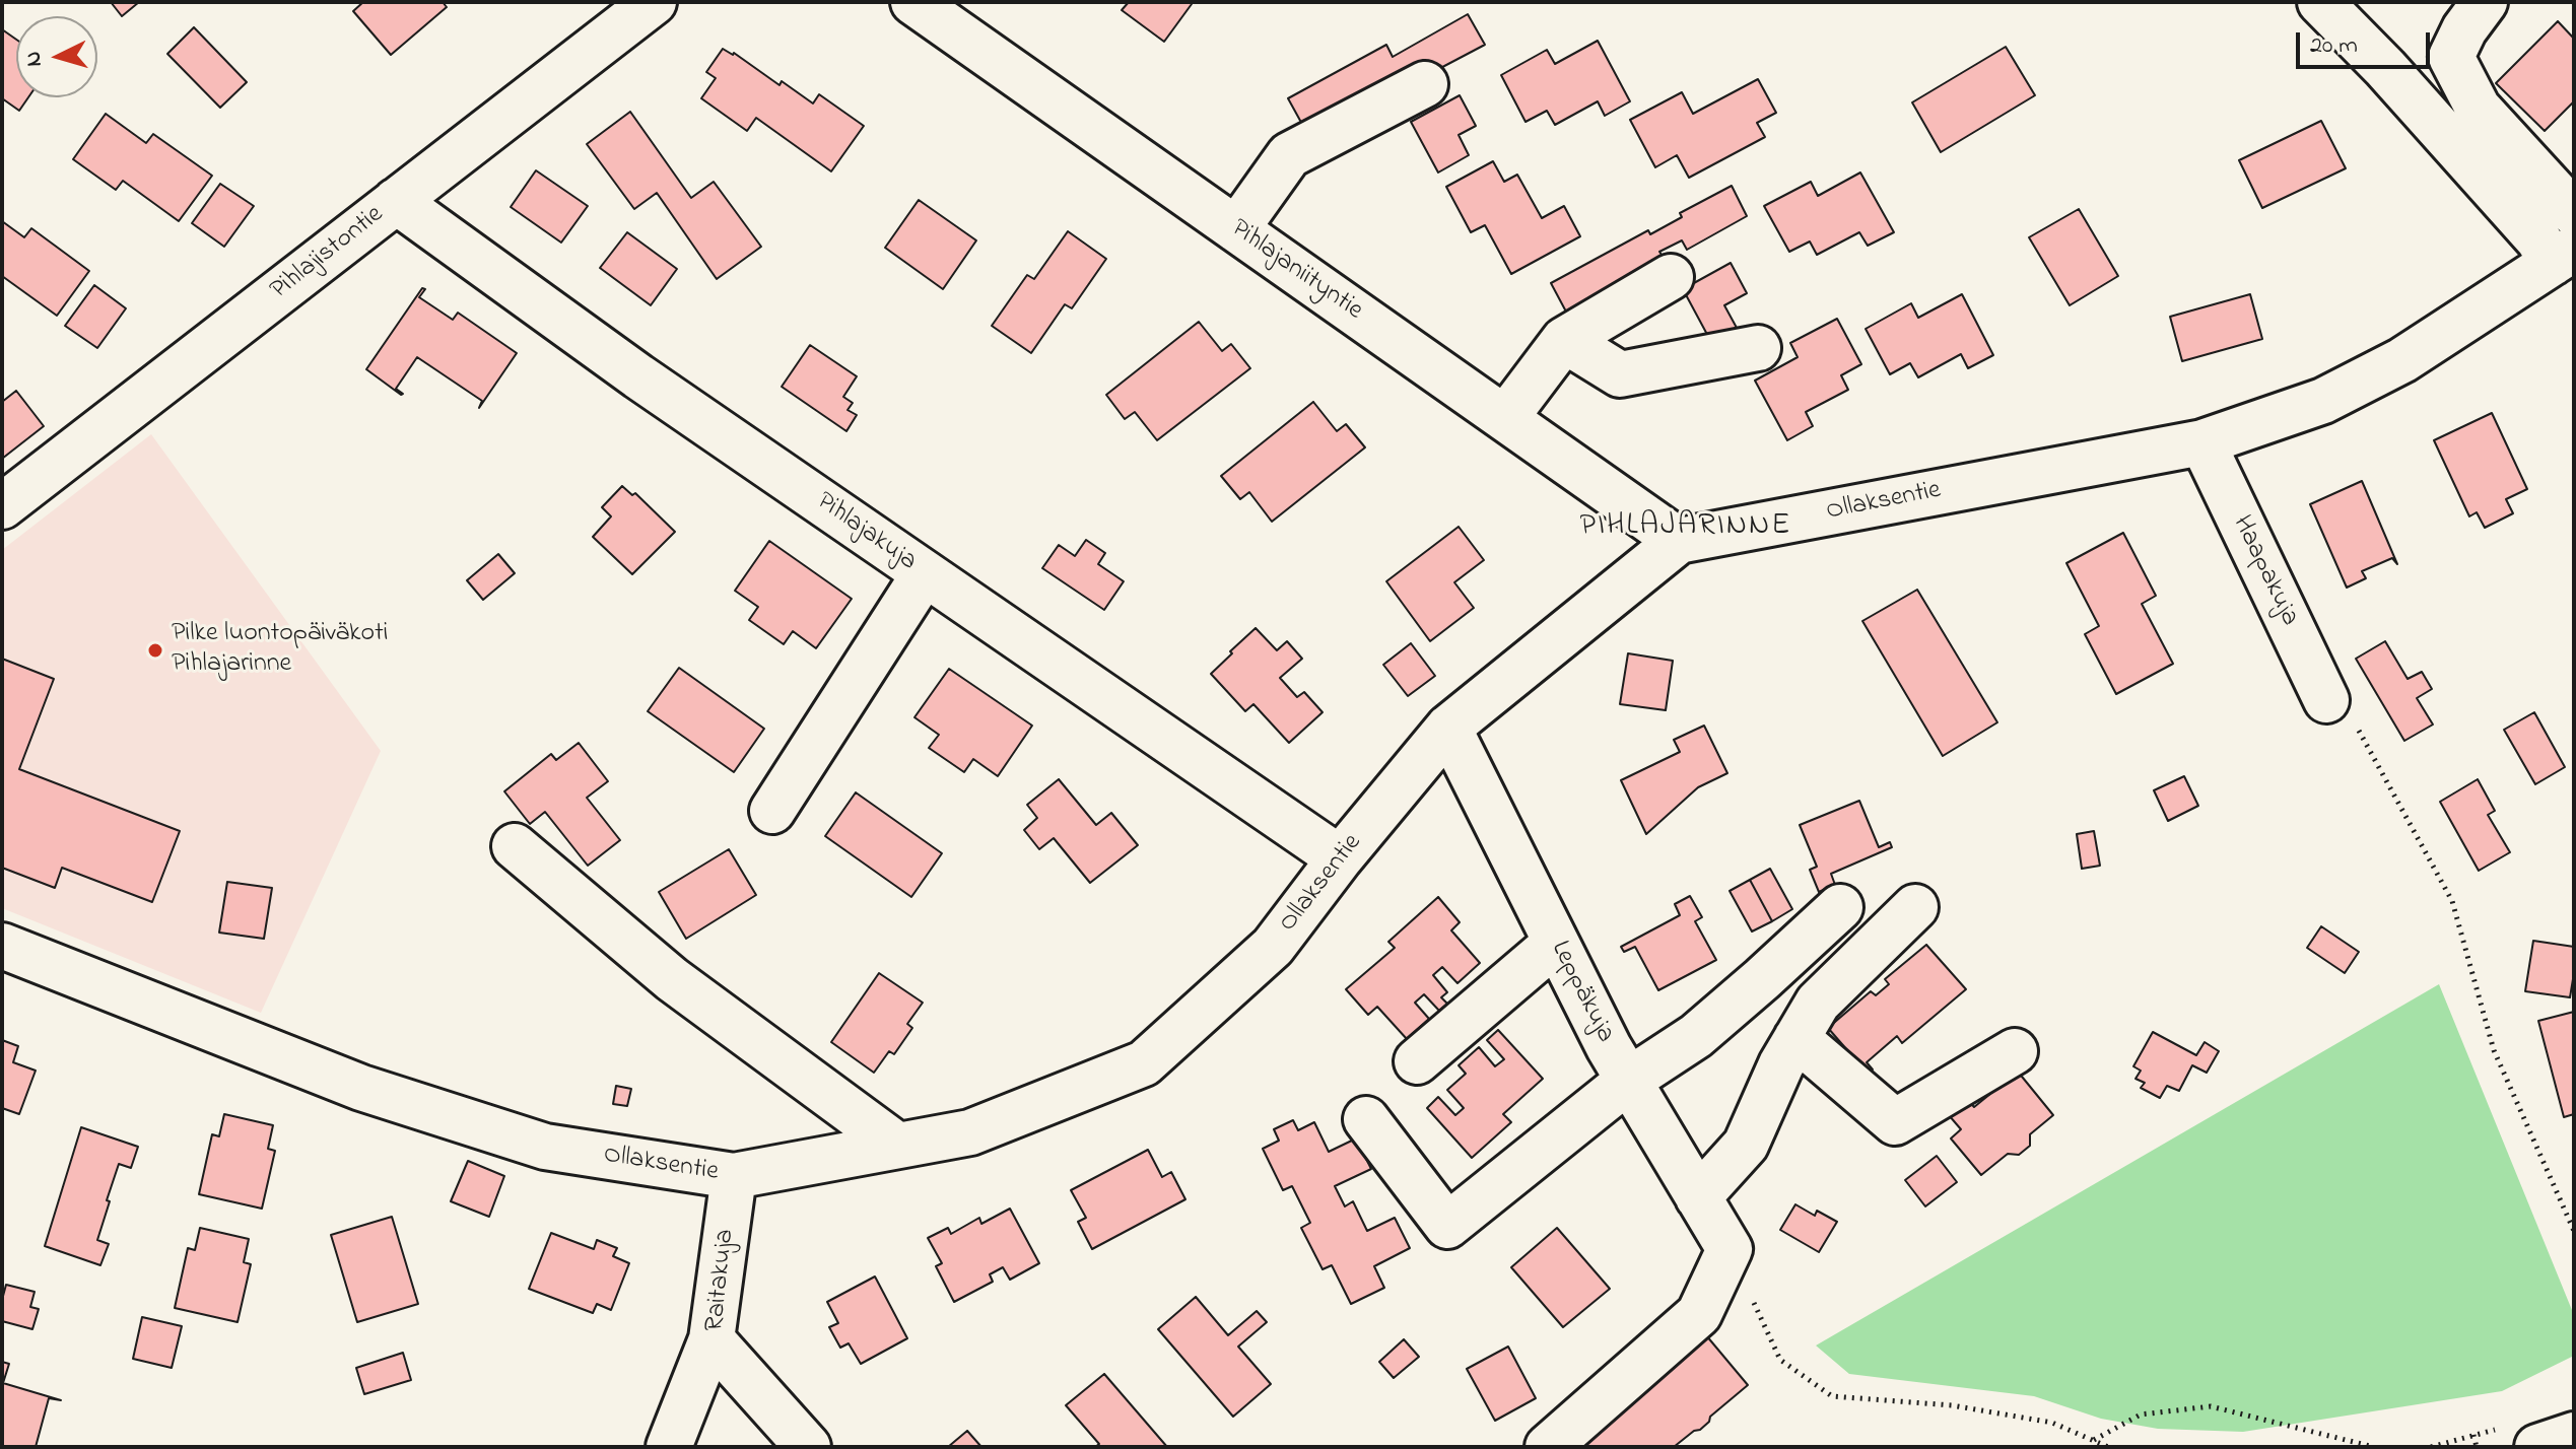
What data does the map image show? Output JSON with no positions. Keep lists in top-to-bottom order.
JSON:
{
  "streets": {
    "street": [
      "Pihlajistontie",
      "Pihlajaniityntie",
      "Ollaksentie",
      "Pihlajakuja",
      "Haapakuja",
      "Leppäkuja",
      "Raitakuja"
    ]
  },
  "crossings": [
    ["Pihlajistontie", "Pihlajakuja"],
    ["Pihlajaniityntie", "Ollaksentie"],
    ["Ollaksentie", "Pihlajakuja"],
    ["Ollaksentie", "Haapakuja"],
    ["Ollaksentie", "Leppäkuja"],
    ["Ollaksentie", "Raitakuja"]
  ],
  "districts": ["PIHLAJARINNE"],
  "places": ["Pilke luontopäiväkoti Pihlajarinne"],
  "scale_bar": "20 m",
  "north": "left"
}
